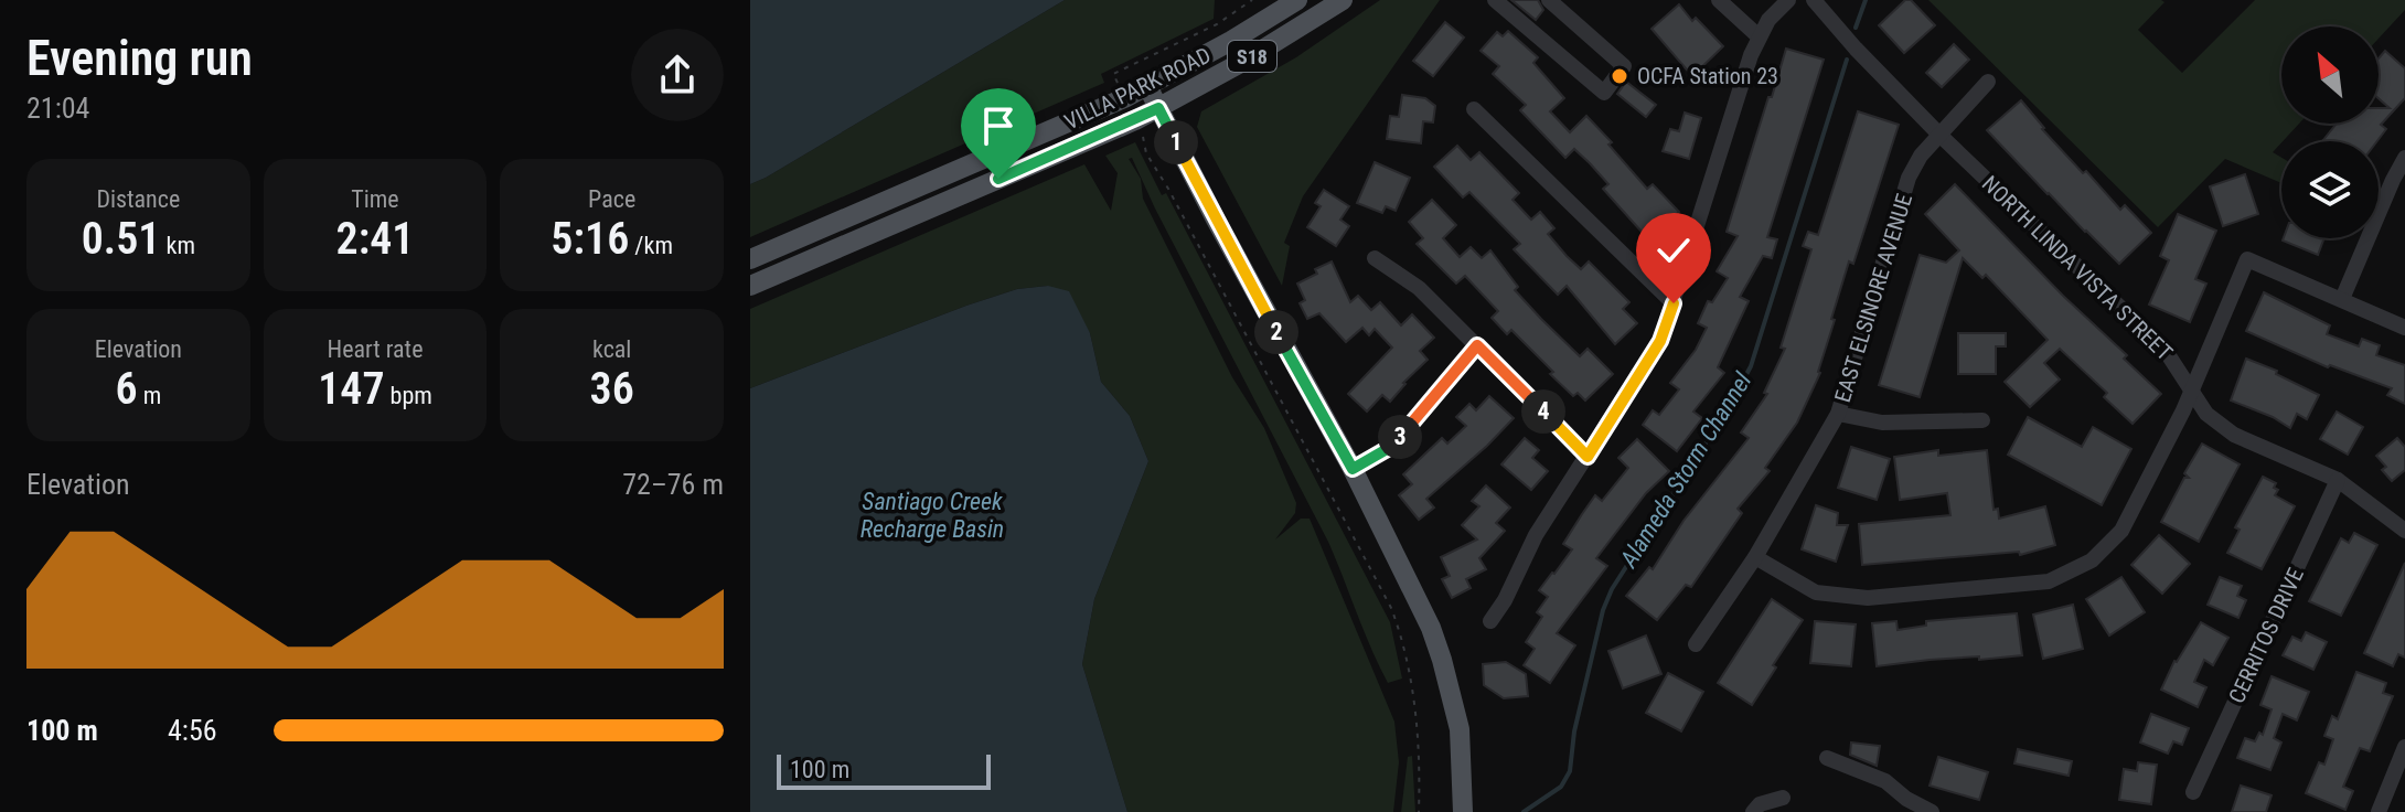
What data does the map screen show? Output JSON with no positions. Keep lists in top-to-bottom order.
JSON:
{
  "streets": {
    "main road": ["S18", "VILLA PARK ROAD"],
    "street": ["NORTH LINDA VISTA STREET", "EAST ELSINORE AVENUE", "CERRITOS DRIVE"]
  },
  "crossings": [
    ["NORTH LINDA VISTA STREET", "EAST ELSINORE AVENUE"],
    ["NORTH LINDA VISTA STREET", "CERRITOS DRIVE"]
  ],
  "water": ["Alameda Storm Channel", "Santiago Creek Recharge Basin"],
  "places": ["OCFA Station 23"],
  "scale_bar": "100 m",
  "north": "top left",
  "page": {
    "heading": ["Evening run", "21:04"],
    "pins": [
      "1",
      "2",
      "4",
      "3"
    ],
    "stats": [
      ["Distance", "0.51 km"],
      ["Time", "2:41"],
      ["Pace", "5:16 /km"],
      ["Elevation", "6 m"],
      ["Heart rate", "147 bpm"],
      ["kcal", "36"]
    ],
    "chart": ["Elevation", "72–76 m"],
    "list": [
      {
        "name": "100 m",
        "note": "4:56"
      }
    ],
    "scale": "100 m"
  }
}
